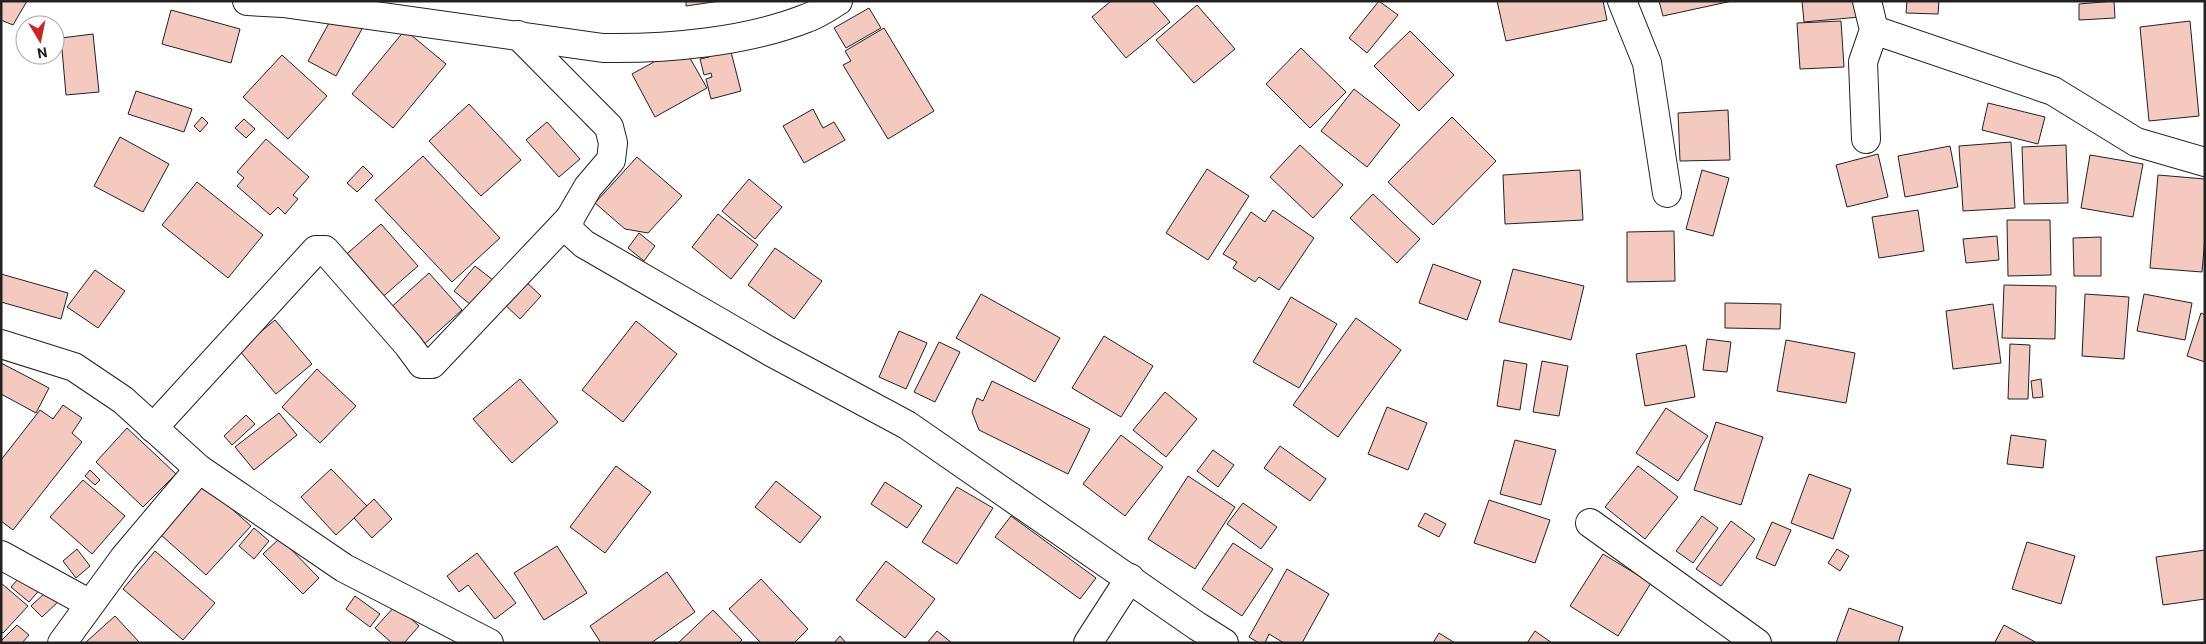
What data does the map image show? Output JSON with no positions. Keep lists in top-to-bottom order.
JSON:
{
  "north": "bottom"
}
